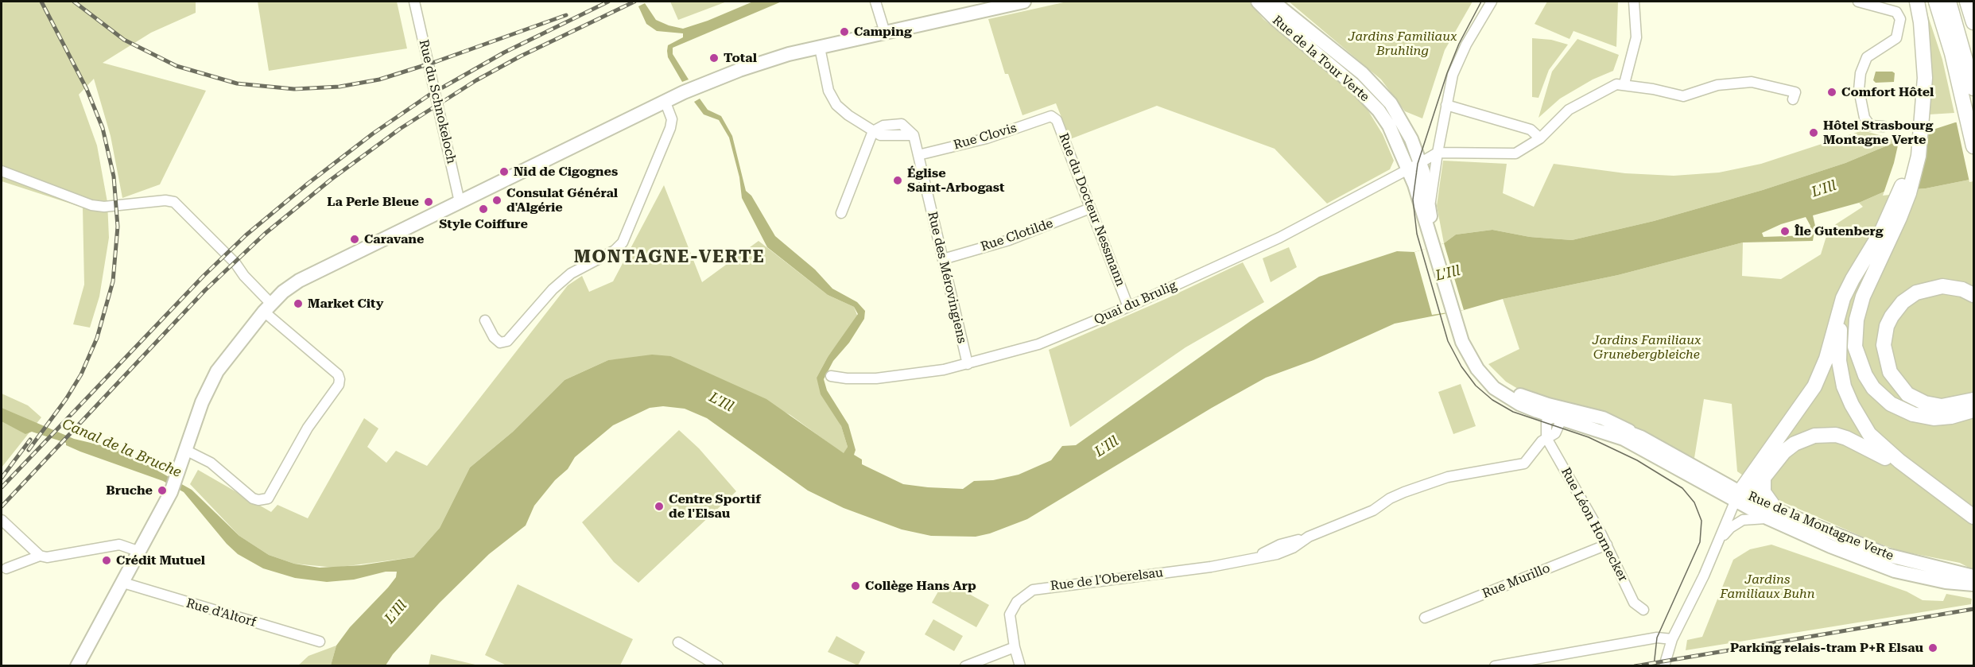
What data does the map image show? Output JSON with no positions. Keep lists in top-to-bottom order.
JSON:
{
  "streets": {
    "main road": ["Rue de la Tour Verte", "Rue de la Montagne Verte"],
    "street": [
      "Rue du Schnokeloch",
      "Rue Clovis",
      "Rue du Docteur Nessmann",
      "Rue Clotilde",
      "Rue des Mérovingiens",
      "Quai du Brulig",
      "Rue Léon Hornecker",
      "Rue de l'Oberelsau",
      "Rue Murillo",
      "Rue d'Altorf"
    ]
  },
  "crossings": [
    ["Rue de la Tour Verte", "Quai du Brulig"],
    ["Rue Clovis", "Rue du Docteur Nessmann"],
    ["Rue Clovis", "Rue des Mérovingiens"],
    ["Rue du Docteur Nessmann", "Rue Clotilde"],
    ["Rue du Docteur Nessmann", "Quai du Brulig"],
    ["Rue Clotilde", "Rue des Mérovingiens"],
    ["Rue des Mérovingiens", "Quai du Brulig"],
    ["Rue Léon Hornecker", "Rue de l'Oberelsau"],
    ["Rue Léon Hornecker", "Rue Murillo"]
  ],
  "districts": ["MONTAGNE-VERTE"],
  "water": ["L'Ill", "Canal de la Bruche"],
  "parks": ["Jardins Familiaux Bruhling", "Jardins Familiaux Grunebergbleiche", "Jardins Familiaux Buhn"],
  "places": [
    "Camping",
    "Total",
    "Comfort Hôtel",
    "Hôtel Strasbourg Montagne Verte",
    "Nid de Cigognes",
    "Église Saint-Arbogast",
    "Consulat Général d'Algérie",
    "La Perle Bleue",
    "Style Coiffure",
    "Île Gutenberg",
    "Caravane",
    "Market City",
    "Bruche",
    "Centre Sportif de l'Elsau",
    "Crédit Mutuel",
    "Collège Hans Arp",
    "Parking relais-tram P+R Elsau"
  ]
}
